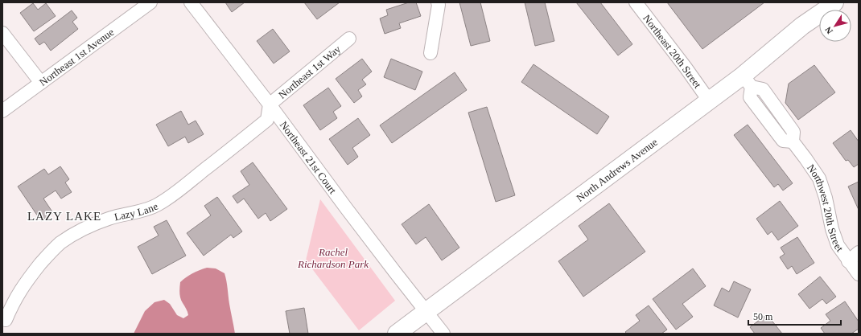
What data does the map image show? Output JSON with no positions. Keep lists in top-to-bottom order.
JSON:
{
  "streets": {
    "main road": ["North Andrews Avenue"],
    "street": [
      "Northeast 20th Street",
      "Northeast 1st Avenue",
      "Northeast 1st Way",
      "Northeast 21st Court",
      "Northwest 20th Street",
      "Lazy Lane"
    ]
  },
  "crossings": [
    ["Northeast 20th Street", "North Andrews Avenue"],
    ["Northeast 1st Way", "Northeast 21st Court"],
    ["Northeast 1st Way", "Lazy Lane"],
    ["Northeast 21st Court", "North Andrews Avenue"],
    ["Northeast 21st Court", "Lazy Lane"],
    ["North Andrews Avenue", "Northwest 20th Street"]
  ],
  "districts": ["LAZY LAKE"],
  "parks": ["Rachel Richardson Park"],
  "scale_bar": "50 m",
  "north": "bottom left"
}
